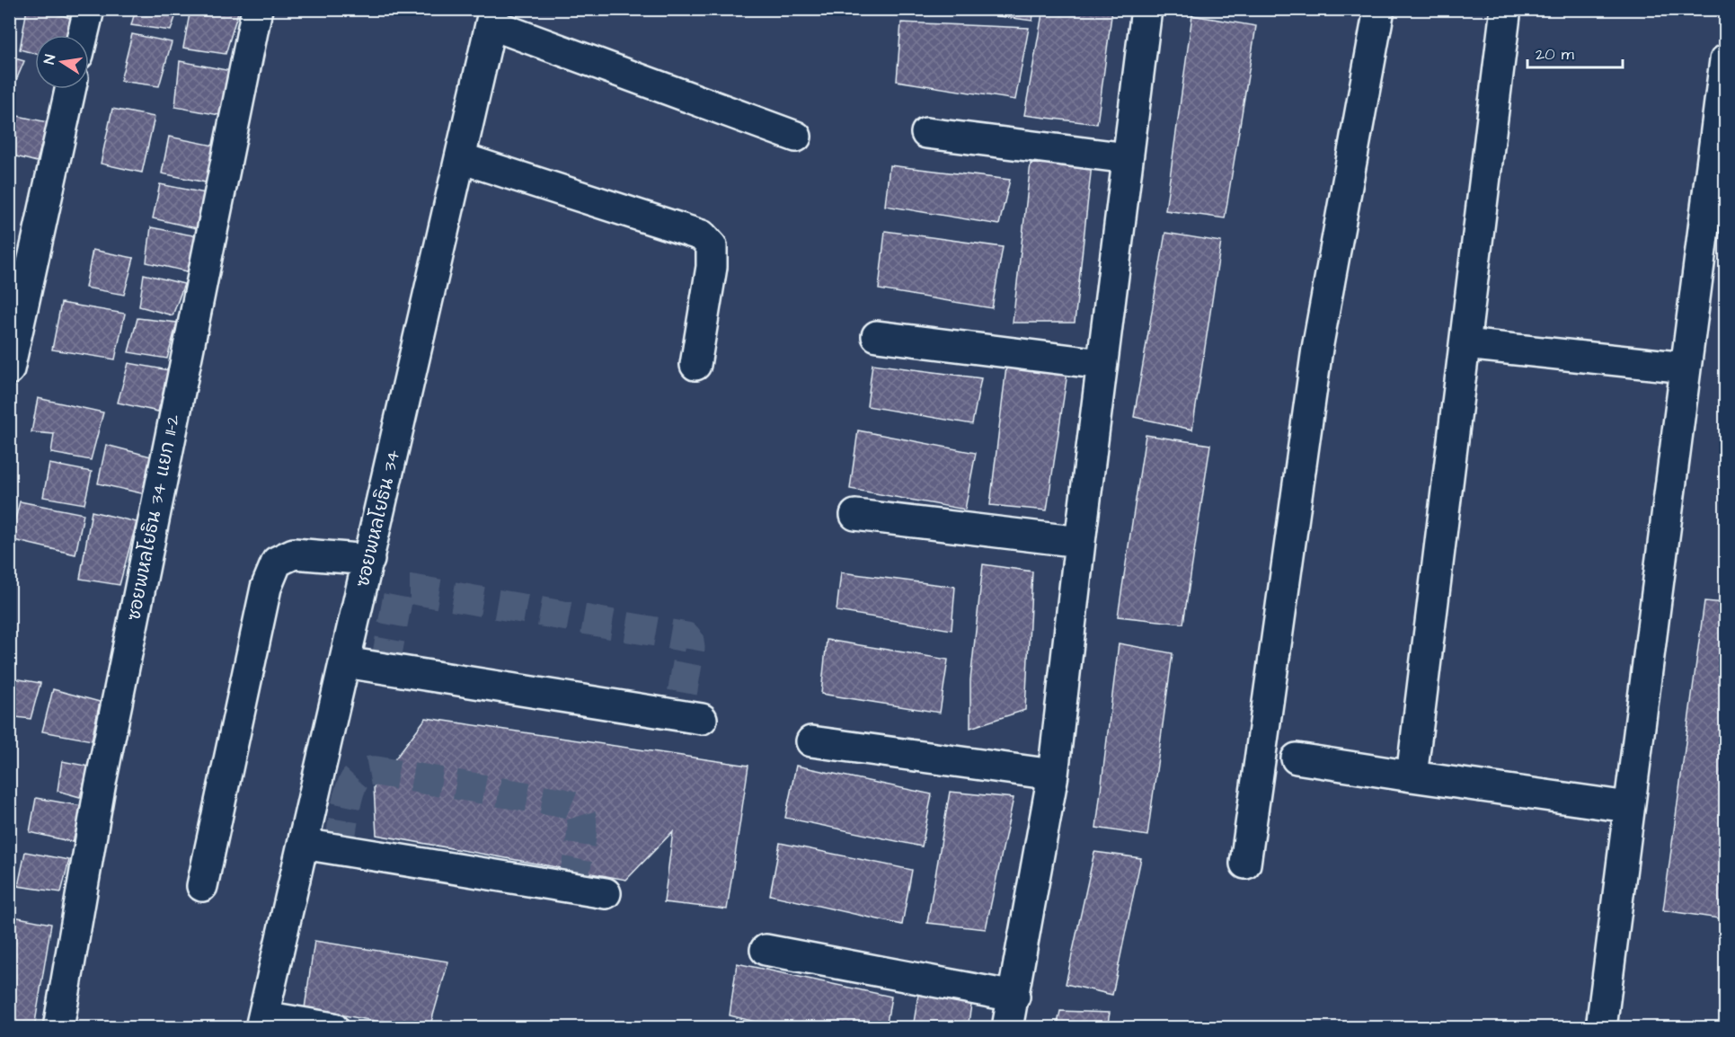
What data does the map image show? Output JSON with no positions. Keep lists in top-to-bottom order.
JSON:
{
  "streets": {
    "street": ["ซอยพหลโยธิน 34 แยก 11-2", "ซอยพหลโยธิน 34"]
  },
  "scale_bar": "20 m",
  "north": "left"
}
